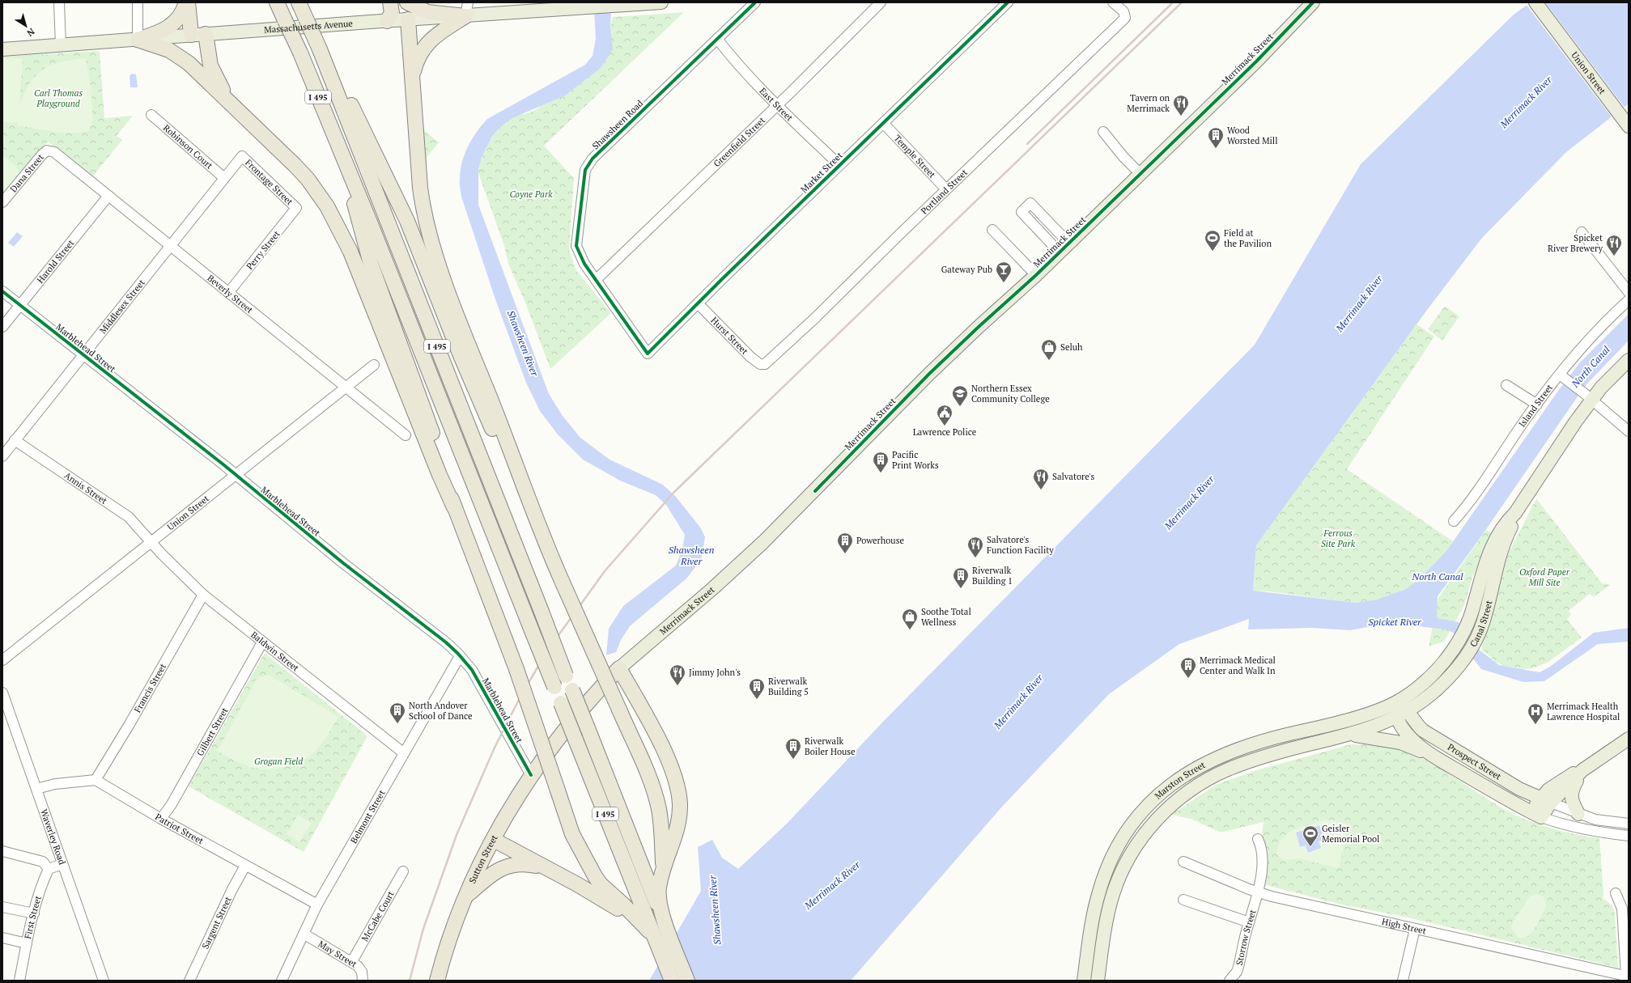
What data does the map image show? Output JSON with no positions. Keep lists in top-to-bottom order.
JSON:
{
  "streets": {
    "highway": ["Merrimack Street", "I 495", "Sutton Street"],
    "main road": [
      "Massachusetts Avenue",
      "Union Street",
      "Canal Street",
      "Prospect Street",
      "Marston Street"
    ],
    "street": [
      "East Street",
      "Shawsheen Road",
      "Greenfield Street",
      "Robinson Court",
      "Temple Street",
      "Market Street",
      "Dana Street",
      "Frontage Street",
      "Portland Street",
      "Perry Street",
      "Harold Street",
      "Beverly Street",
      "Middlesex Street",
      "Hurst Street",
      "Marblehead Street",
      "Island Street",
      "Annis Street",
      "Baldwin Street",
      "Francis Street",
      "Gilbert Street",
      "Belmont Street",
      "Patriot Street",
      "Waverley Road",
      "McCabe Court",
      "First Street",
      "Sargent Street",
      "High Street",
      "Storrow Street",
      "May Street"
    ]
  },
  "crossings": [
    ["Merrimack Street", "Sutton Street"],
    ["Union Street", "Beverly Street"],
    ["Union Street", "Marblehead Street"],
    ["Union Street", "Annis Street"],
    ["Union Street", "Baldwin Street"],
    ["East Street", "Shawsheen Road"],
    ["East Street", "Greenfield Street"],
    ["East Street", "Market Street"],
    ["Shawsheen Road", "Greenfield Street"],
    ["Shawsheen Road", "Market Street"],
    ["Robinson Court", "Middlesex Street"],
    ["Temple Street", "Market Street"],
    ["Temple Street", "Portland Street"],
    ["Market Street", "Hurst Street"],
    ["Dana Street", "Beverly Street"],
    ["Frontage Street", "Perry Street"],
    ["Frontage Street", "Middlesex Street"],
    ["Portland Street", "Hurst Street"],
    ["Perry Street", "Beverly Street"],
    ["Harold Street", "Beverly Street"],
    ["Harold Street", "Marblehead Street"],
    ["Beverly Street", "Middlesex Street"],
    ["Middlesex Street", "Marblehead Street"],
    ["Middlesex Street", "Annis Street"],
    ["Marblehead Street", "Belmont Street"],
    ["Marblehead Street", "Sutton Street"],
    ["Annis Street", "Baldwin Street"],
    ["Canal Street", "Prospect Street"],
    ["Canal Street", "Marston Street"],
    ["Baldwin Street", "Francis Street"],
    ["Baldwin Street", "Gilbert Street"],
    ["Baldwin Street", "Belmont Street"],
    ["Francis Street", "Patriot Street"],
    ["Gilbert Street", "Patriot Street"],
    ["Prospect Street", "Marston Street"],
    ["Belmont Street", "Patriot Street"],
    ["Belmont Street", "May Street"],
    ["Patriot Street", "Sargent Street"],
    ["McCabe Court", "May Street"],
    ["High Street", "Storrow Street"]
  ],
  "water": [
    "Merrimack River",
    "Shawsheen River",
    "North Canal",
    "Spicket River"
  ],
  "parks": [
    "Carl Thomas Playground",
    "Coyne Park",
    "Ferrous Site Park",
    "Oxford Paper Mill Site",
    "Grogan Field"
  ],
  "places": {
    "restaurant": [
      "Tavern on Merrimack",
      "Spicket River Brewery",
      "Salvatore's",
      "Salvatore's Function Facility",
      "Jimmy John's"
    ],
    "building": [
      "Wood Worsted Mill",
      "Pacific Print Works",
      "Powerhouse",
      "Riverwalk Building 1",
      "Merrimack Medical Center and Walk In",
      "Riverwalk Building 5",
      "North Andover School of Dance",
      "Riverwalk Boiler House"
    ],
    "sports": ["Field at the Pavilion", "Geisler Memorial Pool"],
    "bar": ["Gateway Pub"],
    "shop": ["Seluh", "Soothe Total Wellness"],
    "school or university": ["Northern Essex Community College"],
    "public building": ["Lawrence Police"],
    "hospital": ["Merrimack Health Lawrence Hospital"]
  },
  "north": "bottom right"
}
